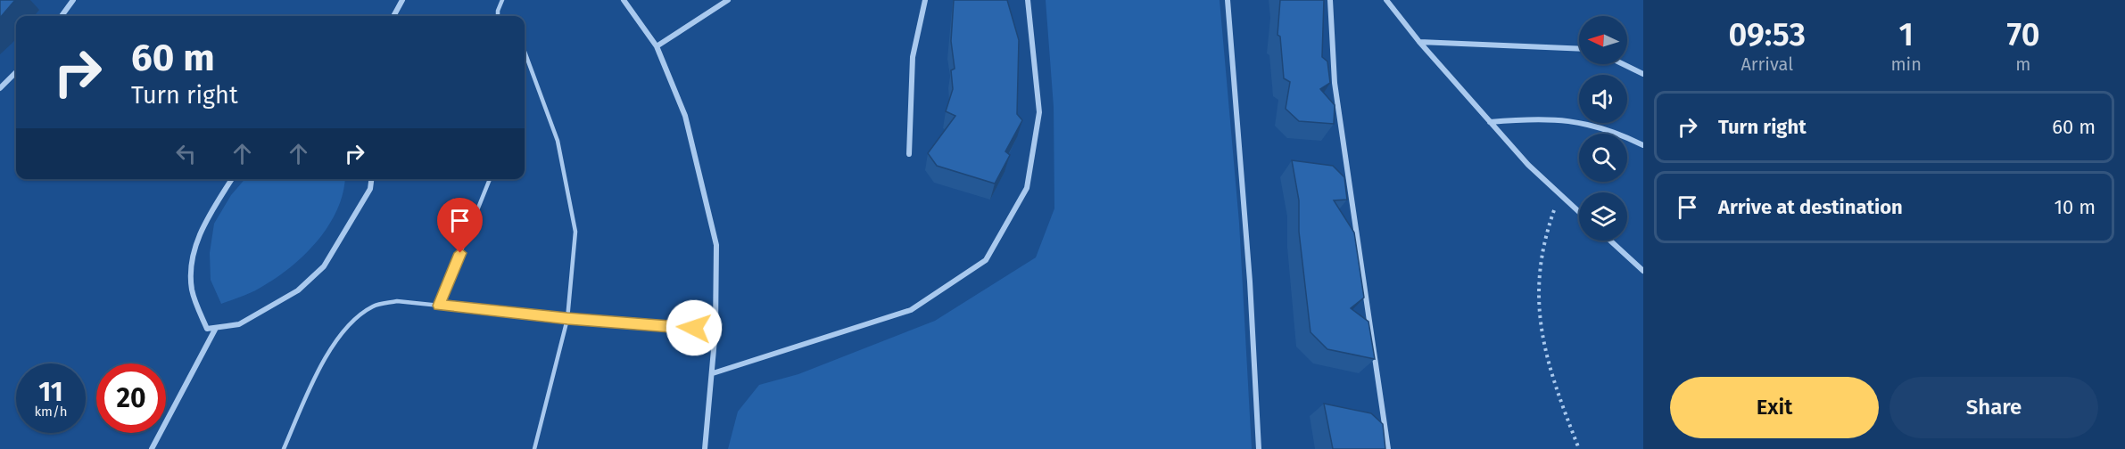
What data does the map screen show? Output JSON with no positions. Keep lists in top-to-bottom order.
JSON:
{
  "north": "left",
  "page": {
    "eta": [
      "09:53",
      "Arrival",
      "1",
      "min",
      "70",
      "m"
    ],
    "turn": ["60 m", "Turn right"],
    "list": [
      {
        "name": "Turn right",
        "value": "60 m"
      },
      {
        "name": "Arrive at destination",
        "value": "10 m"
      }
    ],
    "speed": "11 km/h",
    "limit": "20",
    "buttons": ["Exit", "Share"]
  }
}
